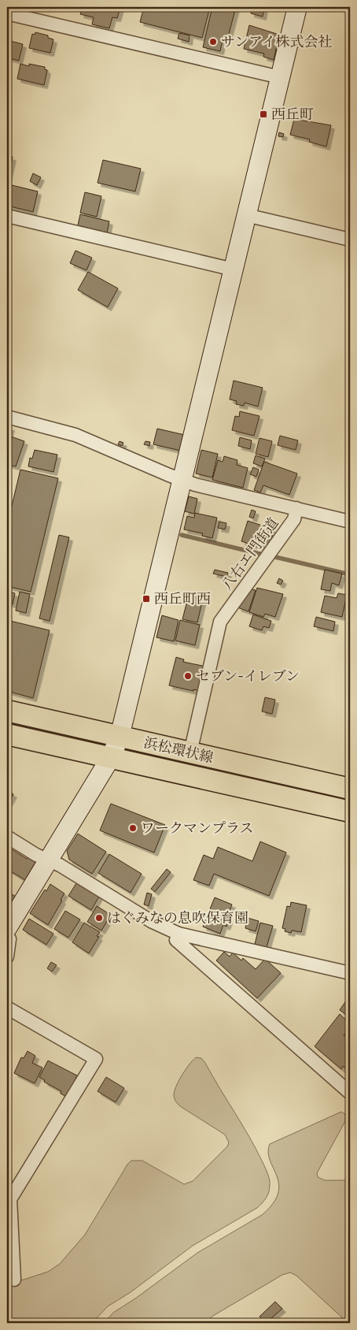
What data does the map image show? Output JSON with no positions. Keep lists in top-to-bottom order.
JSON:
{
  "streets": {
    "main road": ["浜松環状線"],
    "street": ["八右エ門街道"]
  },
  "crossings": [
    ["八右エ門街道", "浜松環状線"]
  ],
  "places": {
    "other": [
      "サンアイ株式会社",
      "セブン-イレブン",
      "ワークマンプラス",
      "はぐみなの息吹保育園"
    ],
    "transit": ["西丘町", "西丘町西"]
  }
}
